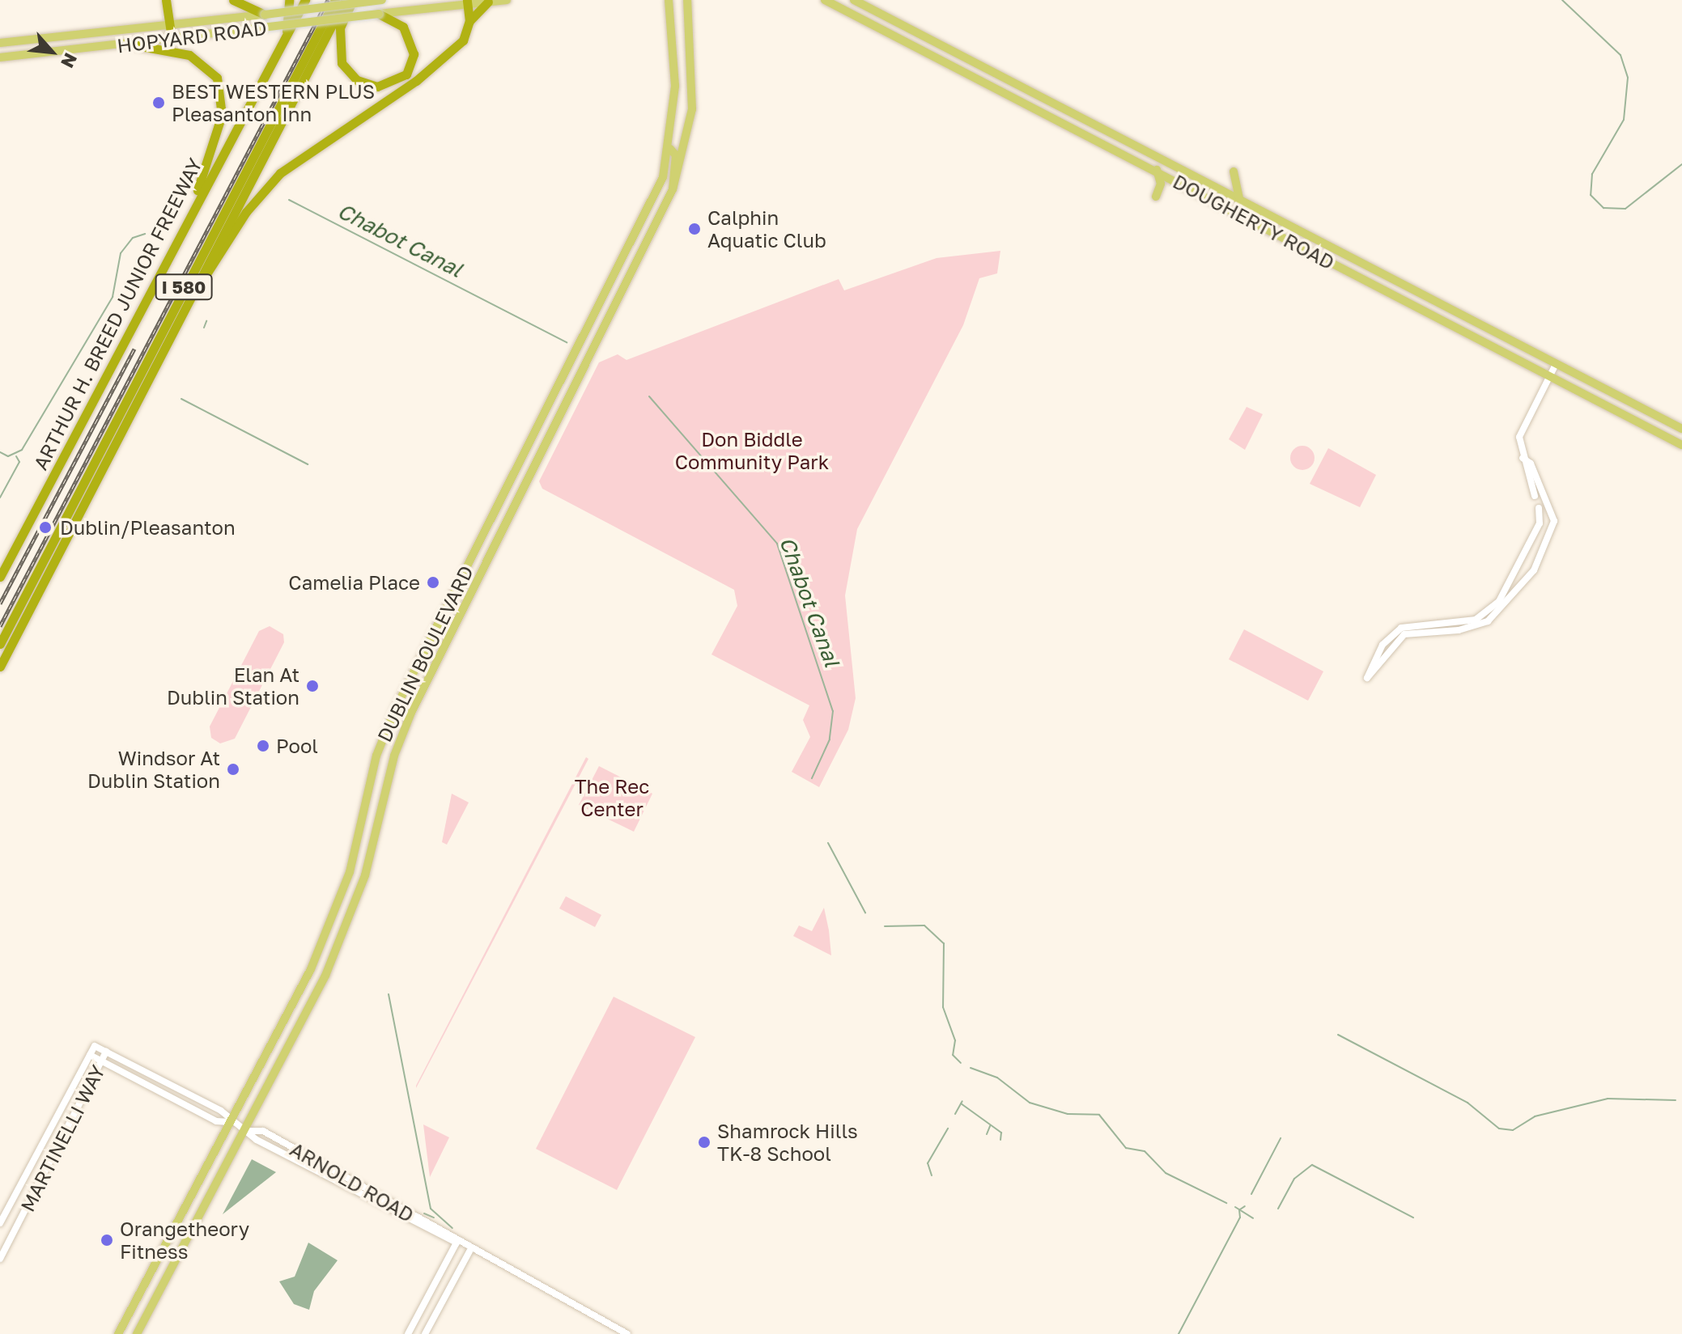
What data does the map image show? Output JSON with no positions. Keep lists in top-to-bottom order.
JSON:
{
  "streets": {
    "highway": ["I 580", "ARTHUR H. BREED JUNIOR FREEWAY"],
    "main road": ["HOPYARD ROAD", "DOUGHERTY ROAD", "DUBLIN BOULEVARD"],
    "street": ["MARTINELLI WAY", "ARNOLD ROAD"]
  },
  "crossings": [
    ["DUBLIN BOULEVARD", "ARNOLD ROAD"],
    ["MARTINELLI WAY", "ARNOLD ROAD"]
  ],
  "water": ["Chabot Canal"],
  "parks": ["Don Biddle Community Park", "The Rec Center"],
  "places": [
    "BEST WESTERN PLUS Pleasanton Inn",
    "Calphin Aquatic Club",
    "Dublin/Pleasanton",
    "Camelia Place",
    "Elan At Dublin Station",
    "Pool",
    "Windsor At Dublin Station",
    "Shamrock Hills TK-8 School",
    "Orangetheory Fitness"
  ],
  "north": "bottom right"
}
